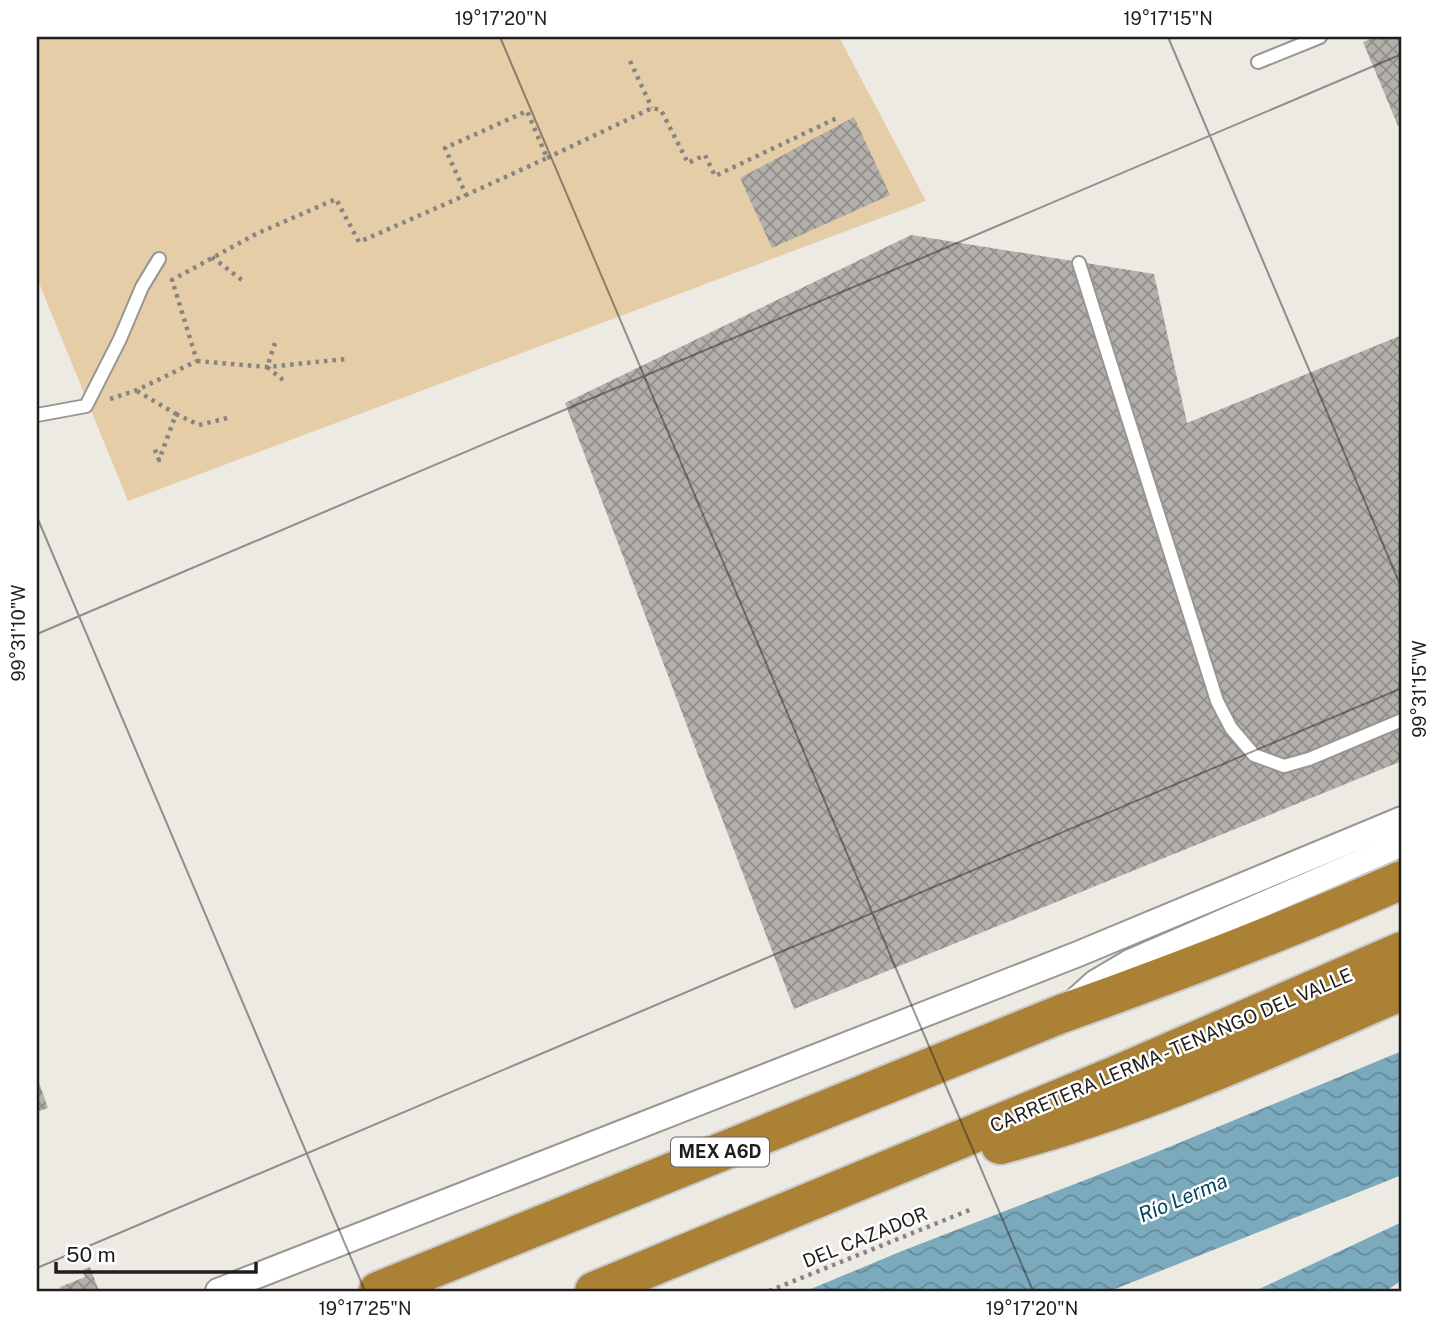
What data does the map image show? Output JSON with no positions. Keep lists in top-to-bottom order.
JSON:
{
  "streets": {
    "highway": ["CARRETERA LERMA - TENANGO DEL VALLE", "MEX A6D"],
    "path": ["DEL CAZADOR"]
  },
  "water": ["Río Lerma"],
  "scale_bar": "50 m",
  "coordinates": [
    "19°17'20\"N",
    "19°17'15\"N",
    "99°31'10\"W",
    "99°31'15\"W",
    "19°17'25\"N"
  ]
}
